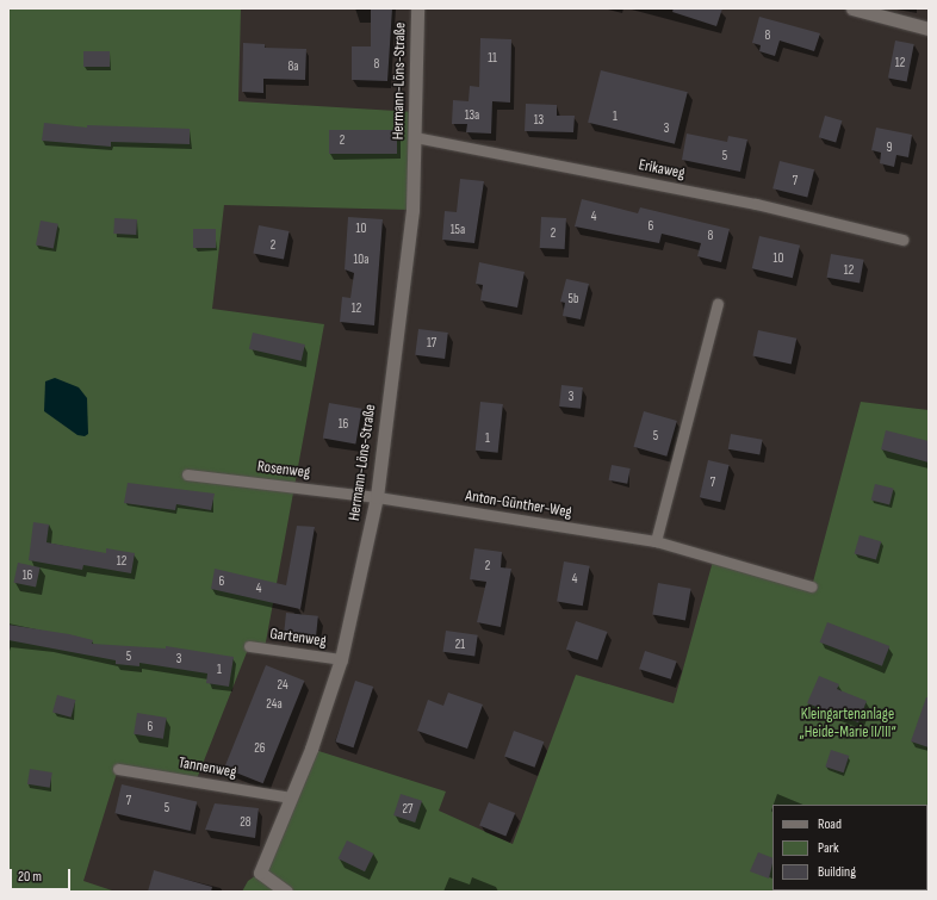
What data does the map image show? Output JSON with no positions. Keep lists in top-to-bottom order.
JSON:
{
  "streets": {
    "street": ["Hermann-Löns-Straße"],
    "lane": [
      "Erikaweg",
      "Rosenweg",
      "Anton-Günther-Weg",
      "Gartenweg",
      "Tannenweg"
    ]
  },
  "crossings": [
    ["Hermann-Löns-Straße", "Erikaweg"],
    ["Hermann-Löns-Straße", "Rosenweg"],
    ["Hermann-Löns-Straße", "Anton-Günther-Weg"],
    ["Hermann-Löns-Straße", "Gartenweg"],
    ["Hermann-Löns-Straße", "Tannenweg"],
    ["Rosenweg", "Anton-Günther-Weg"]
  ],
  "parks": ["Kleingartenanlage „Heide-Marie II/III“"],
  "house_numbers": [
    "8",
    "11",
    "12",
    "8",
    "8a",
    "13a",
    "1",
    "13",
    "3",
    "2",
    "9",
    "5",
    "7",
    "4",
    "6",
    "10",
    "15a",
    "2",
    "8",
    "2",
    "10",
    "10a",
    "12",
    "5b",
    "12",
    "17",
    "3",
    "16",
    "5",
    "1",
    "7",
    "12",
    "2",
    "16",
    "4",
    "6",
    "4",
    "21",
    "5",
    "3",
    "1",
    "24",
    "24a",
    "6",
    "26",
    "7",
    "5",
    "27",
    "28"
  ],
  "legend": ["Road", "Park", "Building"],
  "scale_bar": "20 m"
}
